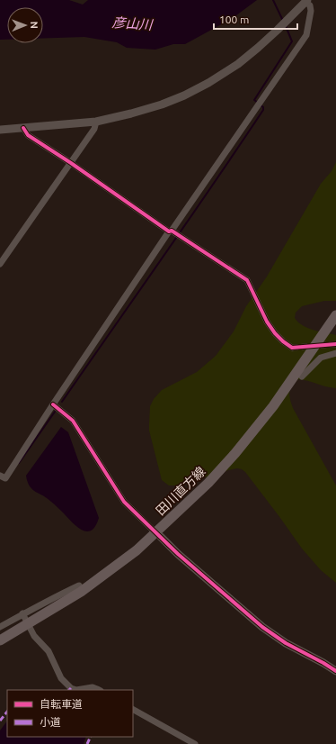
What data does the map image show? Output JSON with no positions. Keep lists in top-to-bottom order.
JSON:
{
  "streets": {
    "main road": ["田川直方線"]
  },
  "water": ["彦山川"],
  "legend": ["自転車道", "小道"],
  "scale_bar": "100 m",
  "north": "right"
}
